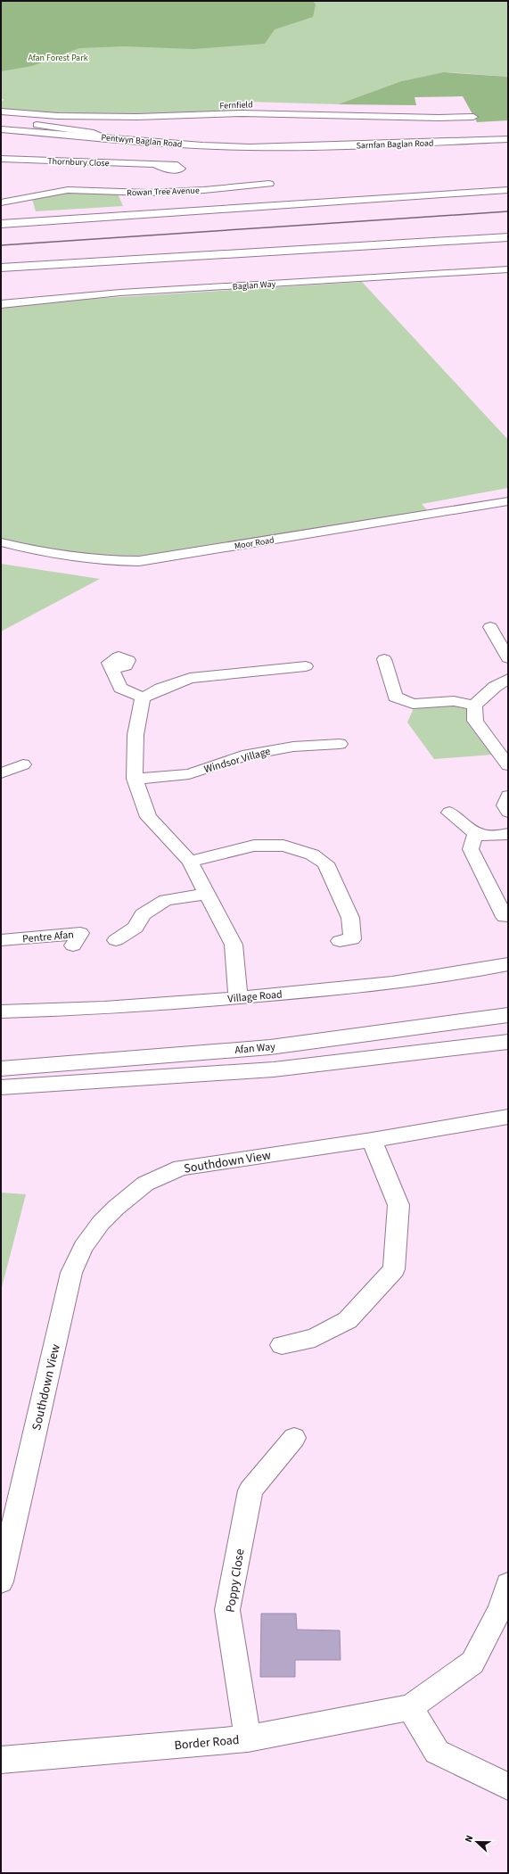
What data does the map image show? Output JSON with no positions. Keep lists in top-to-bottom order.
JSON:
{
  "streets": {
    "main road": ["Pentwyn Baglan Road", "Sarnfan Baglan Road", "Afan Way"],
    "street": [
      "Fernfield",
      "Thornbury Close",
      "Rowan Tree Avenue",
      "Baglan Way",
      "Moor Road",
      "Windsor Village",
      "Pentre Afan",
      "Village Road",
      "Southdown View",
      "Poppy Close",
      "Border Road"
    ]
  },
  "crossings": [
    ["Pentwyn Baglan Road", "Sarnfan Baglan Road"],
    ["Poppy Close", "Border Road"]
  ],
  "parks": ["Afan Forest Park"],
  "north": "left"
}
